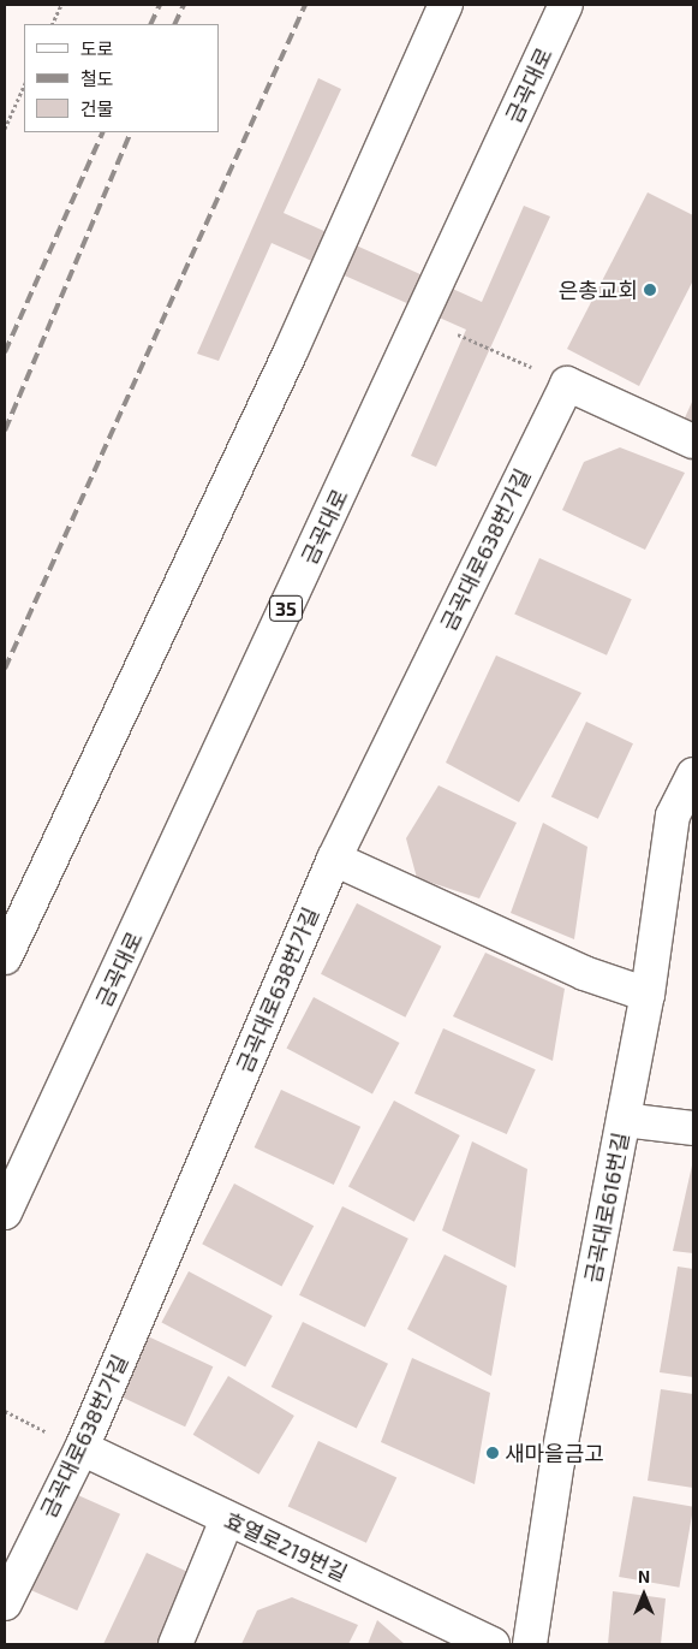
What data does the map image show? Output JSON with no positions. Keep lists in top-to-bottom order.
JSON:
{
  "streets": {
    "street": [
      "금곡대로",
      "금곡대로638번가길",
      "35",
      "금곡대로616번길",
      "효열로219번길"
    ]
  },
  "crossings": [
    ["금곡대로638번가길", "효열로219번길"]
  ],
  "places": ["은총교회", "새마을금고"],
  "legend": ["도로", "철도", "건물"],
  "north": "top"
}
